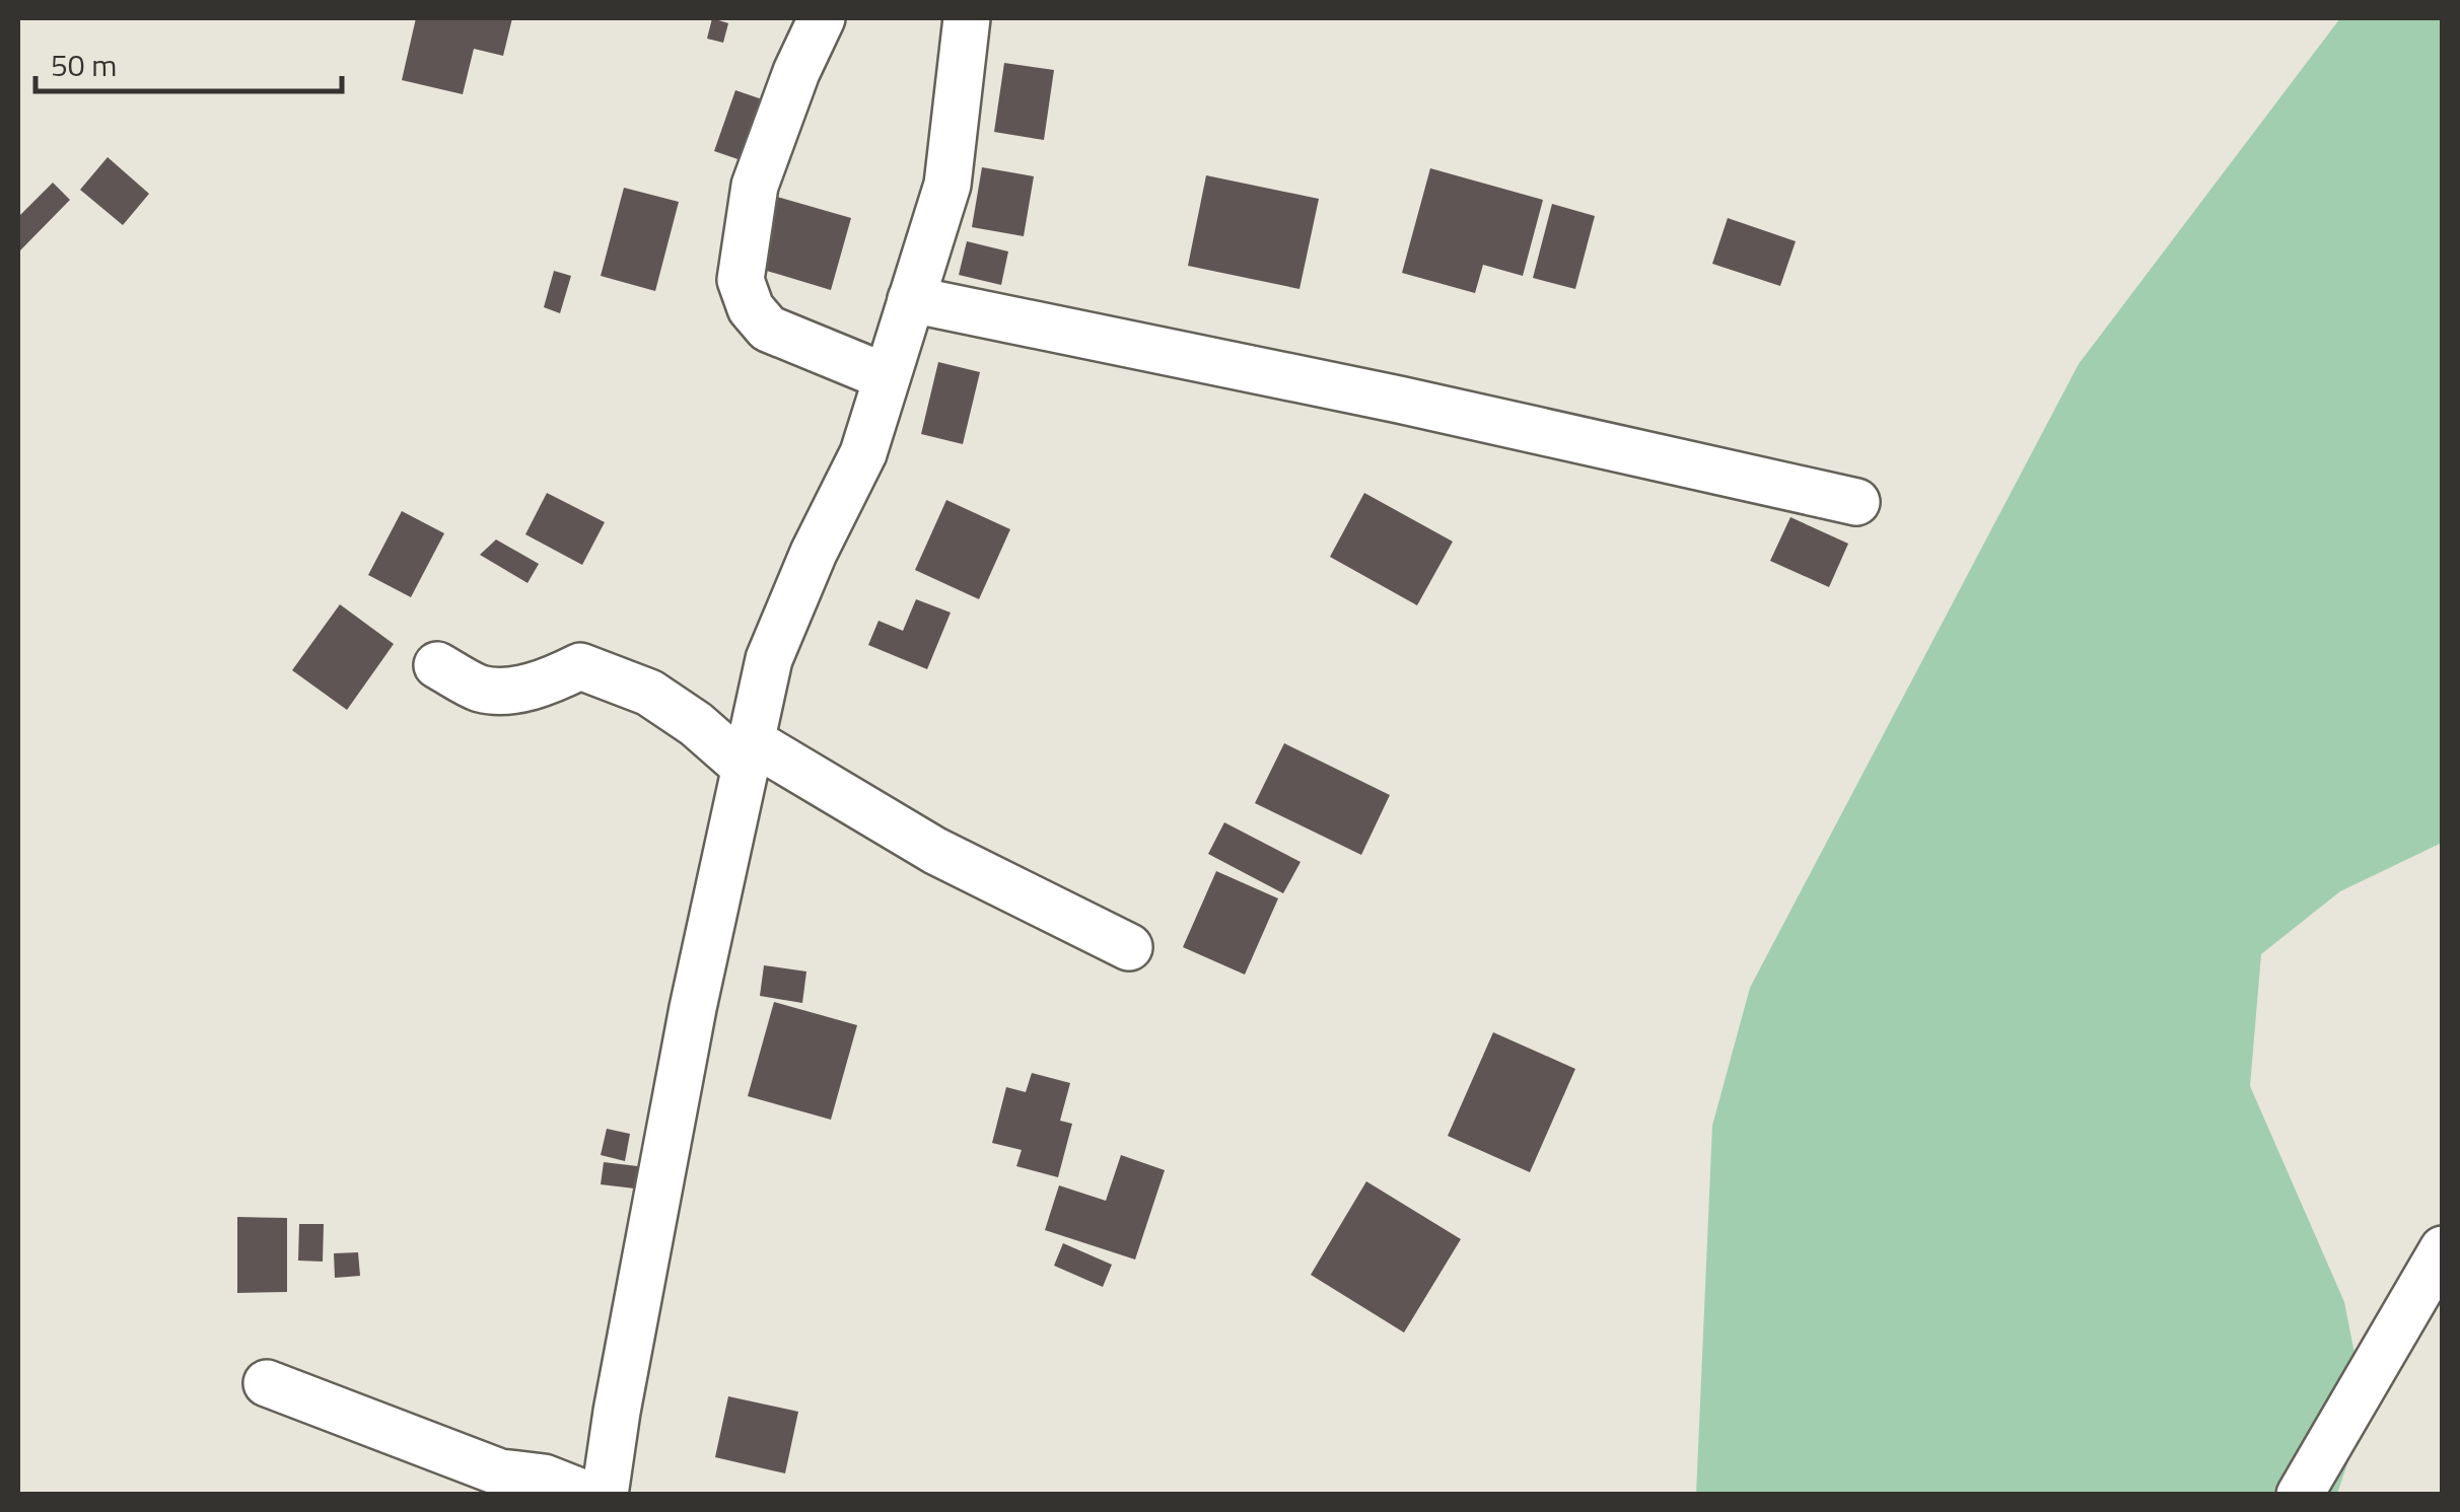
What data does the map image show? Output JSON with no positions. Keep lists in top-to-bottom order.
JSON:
{
  "scale_bar": "50 m"
}
